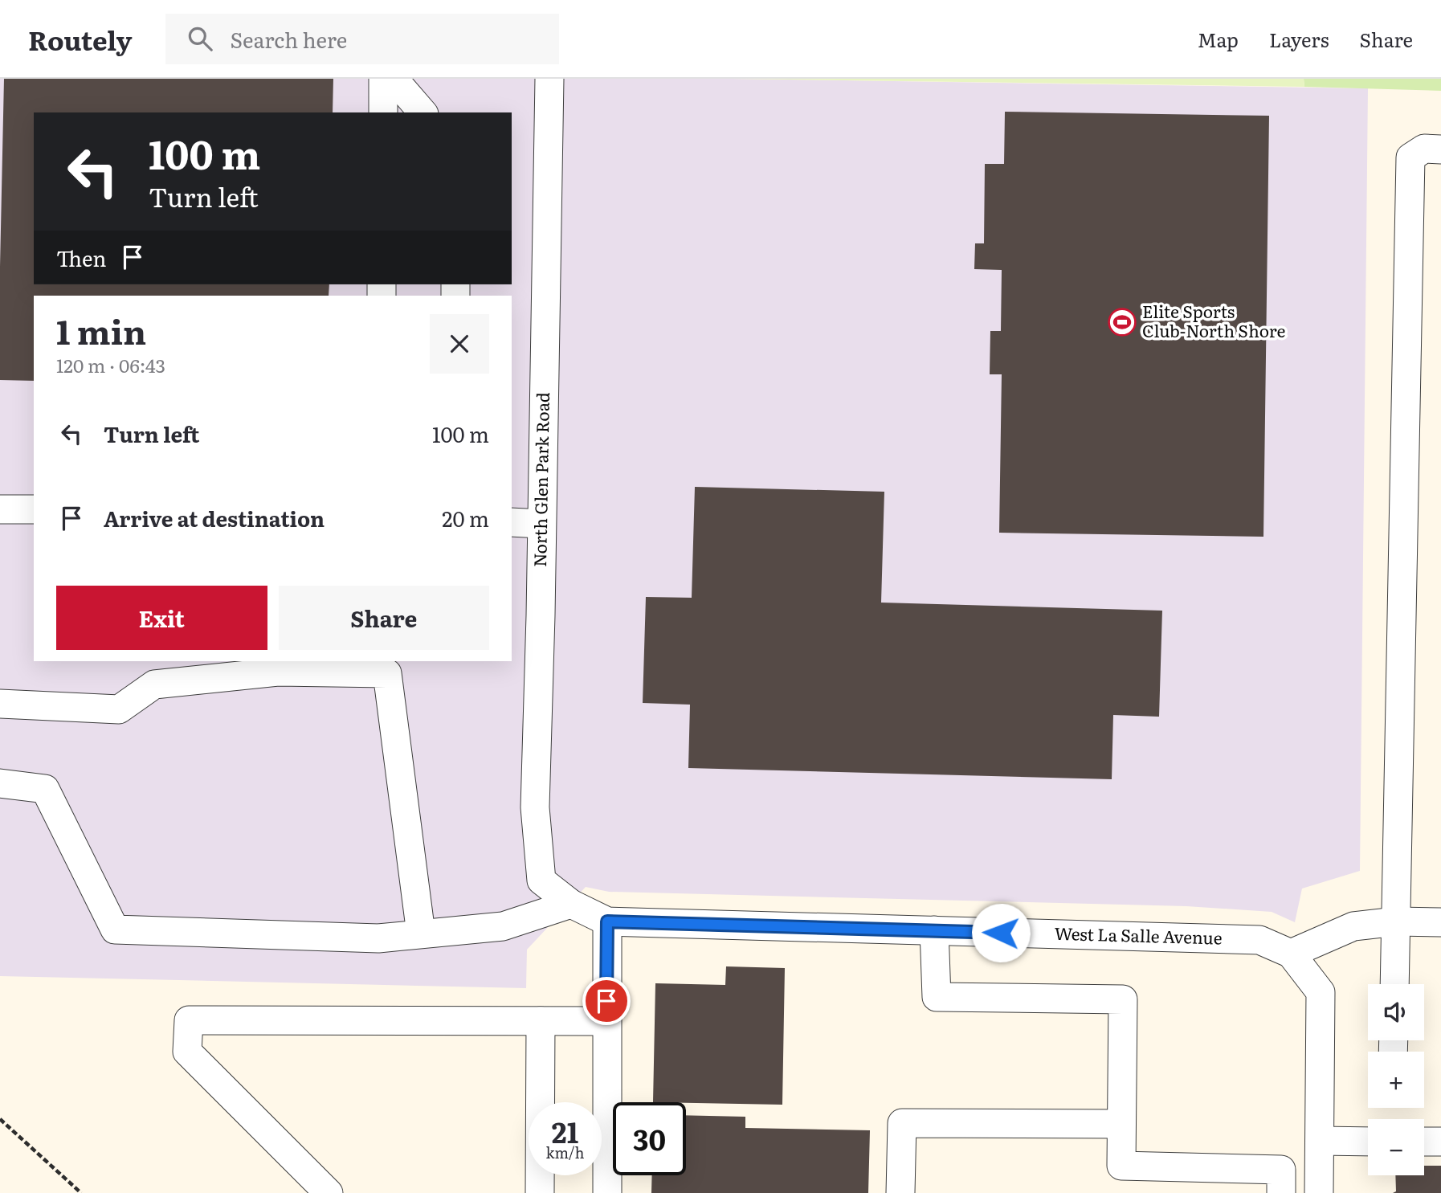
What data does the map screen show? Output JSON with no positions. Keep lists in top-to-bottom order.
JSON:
{
  "streets": {
    "street": ["North Glen Park Road", "West La Salle Avenue"]
  },
  "crossings": [
    ["North Glen Park Road", "West La Salle Avenue"]
  ],
  "places": {
    "sports": ["Elite Sports Club-North Shore"]
  },
  "page": {
    "header": "Routely",
    "search": "Search here",
    "nav": ["Map", "Layers", "Share"],
    "turn": ["100 m", "Turn left"],
    "then": "Then",
    "heading": ["1 min", "120 m · 06:43"],
    "list": [
      {
        "name": "Turn left",
        "value": "100 m"
      },
      {
        "name": "Arrive at destination",
        "value": "20 m"
      }
    ],
    "buttons": ["Exit", "Share"],
    "map_buttons": ["+", "−"],
    "speed": "21 km/h",
    "limit": "30"
  }
}
